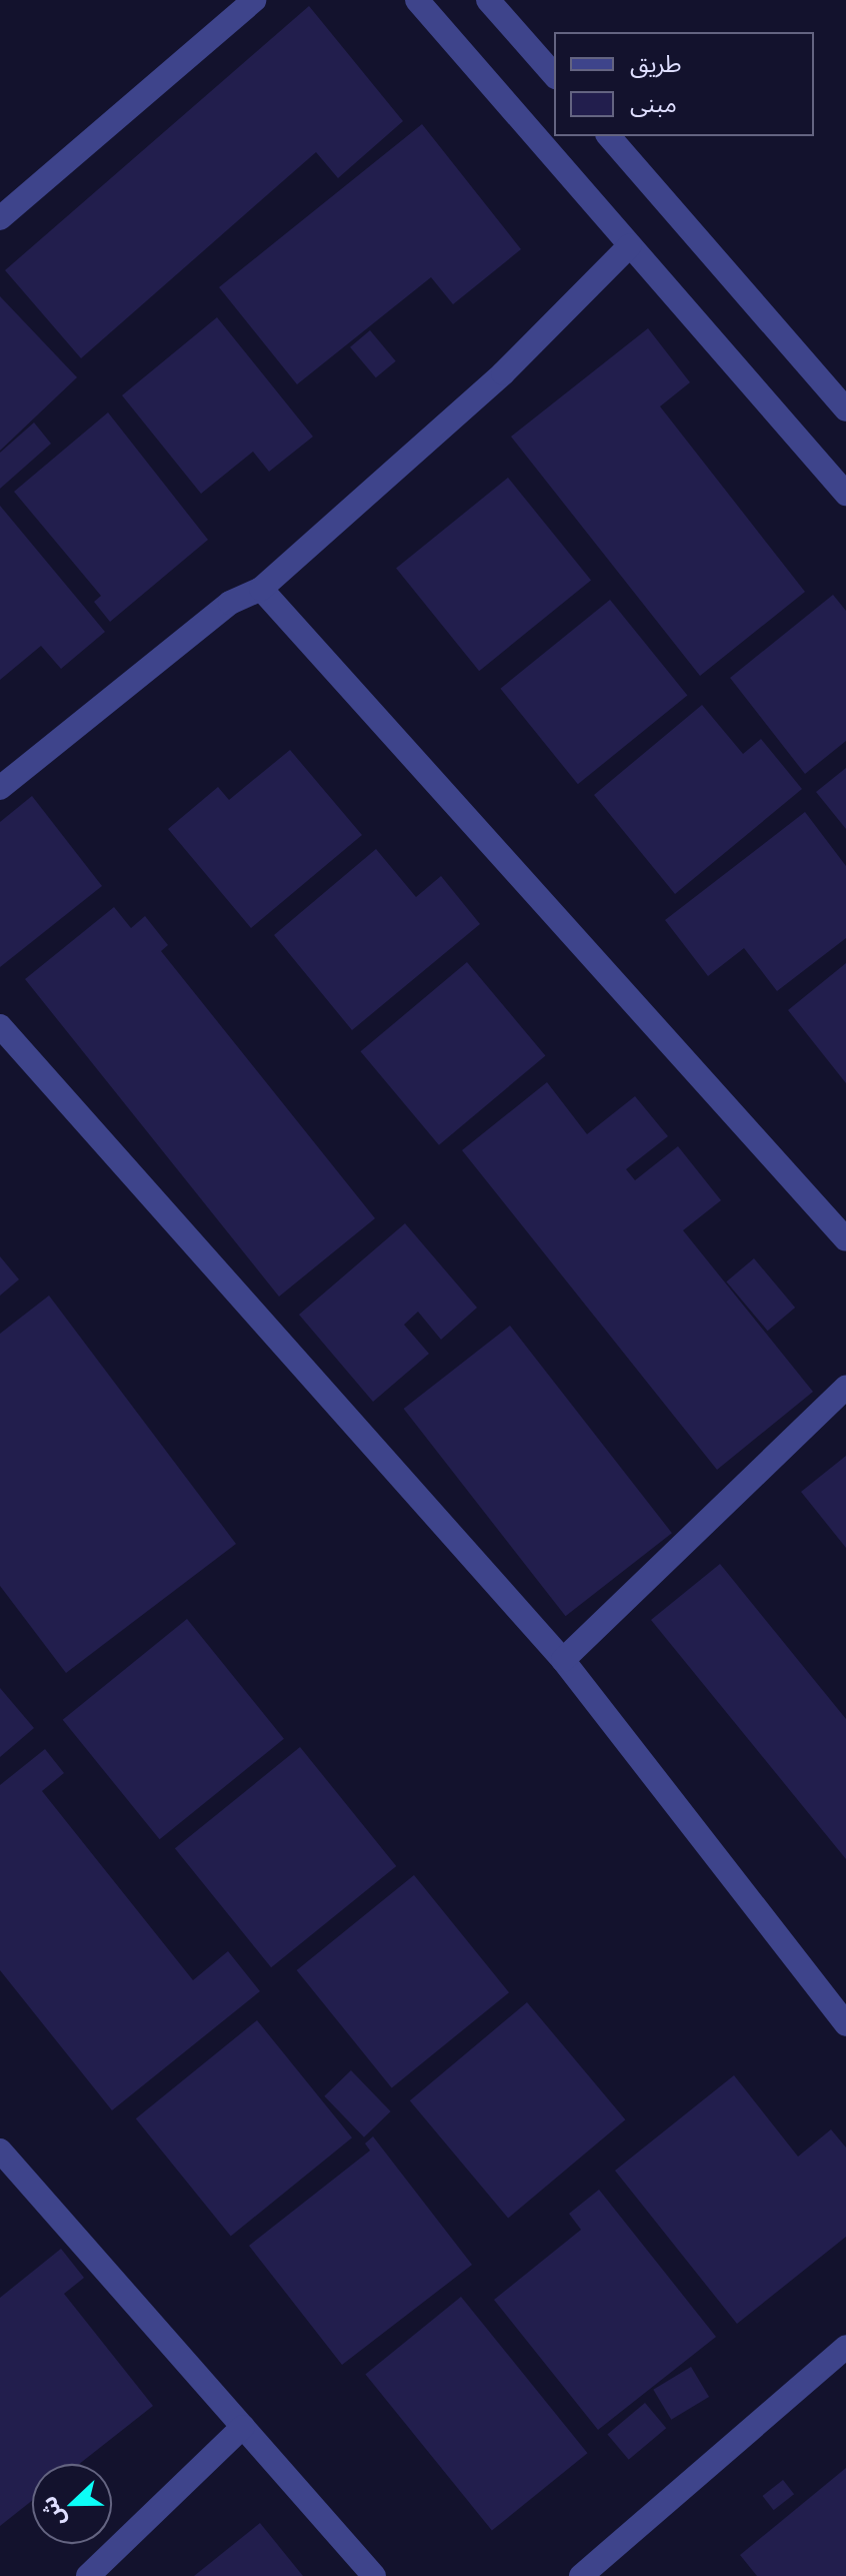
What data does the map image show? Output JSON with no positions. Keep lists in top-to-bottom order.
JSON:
{
  "legend": ["طريق", "مبنى"],
  "north": "left"
}
